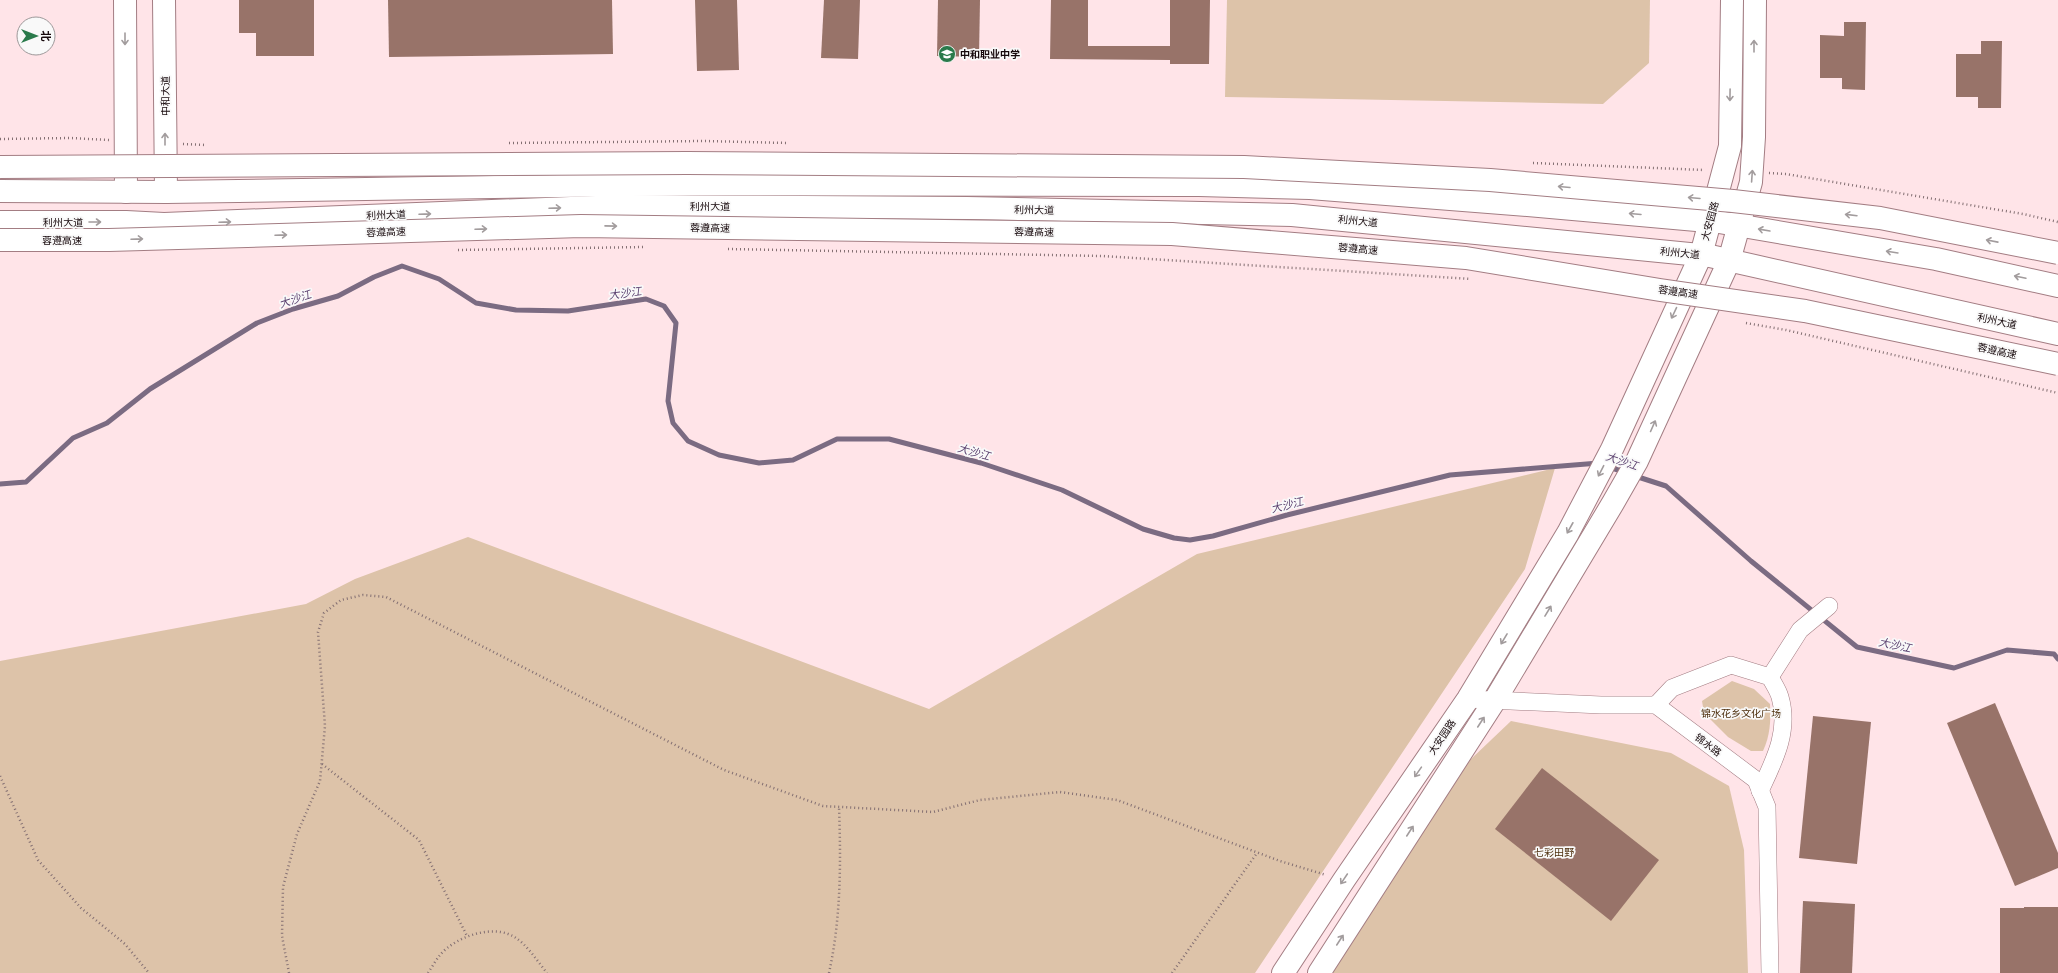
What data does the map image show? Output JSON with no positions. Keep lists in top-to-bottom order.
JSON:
{
  "streets": {
    "main road": [
      "中和大道",
      "利州大道",
      "大安园路",
      "蓉遵高速"
    ],
    "street": ["锦水路"]
  },
  "crossings": [
    ["利州大道", "大安园路"]
  ],
  "water": ["大沙江"],
  "parks": ["锦水花乡文化广场", "七彩田野"],
  "places": {
    "school or university": ["中和职业中学"]
  },
  "north": "right"
}
